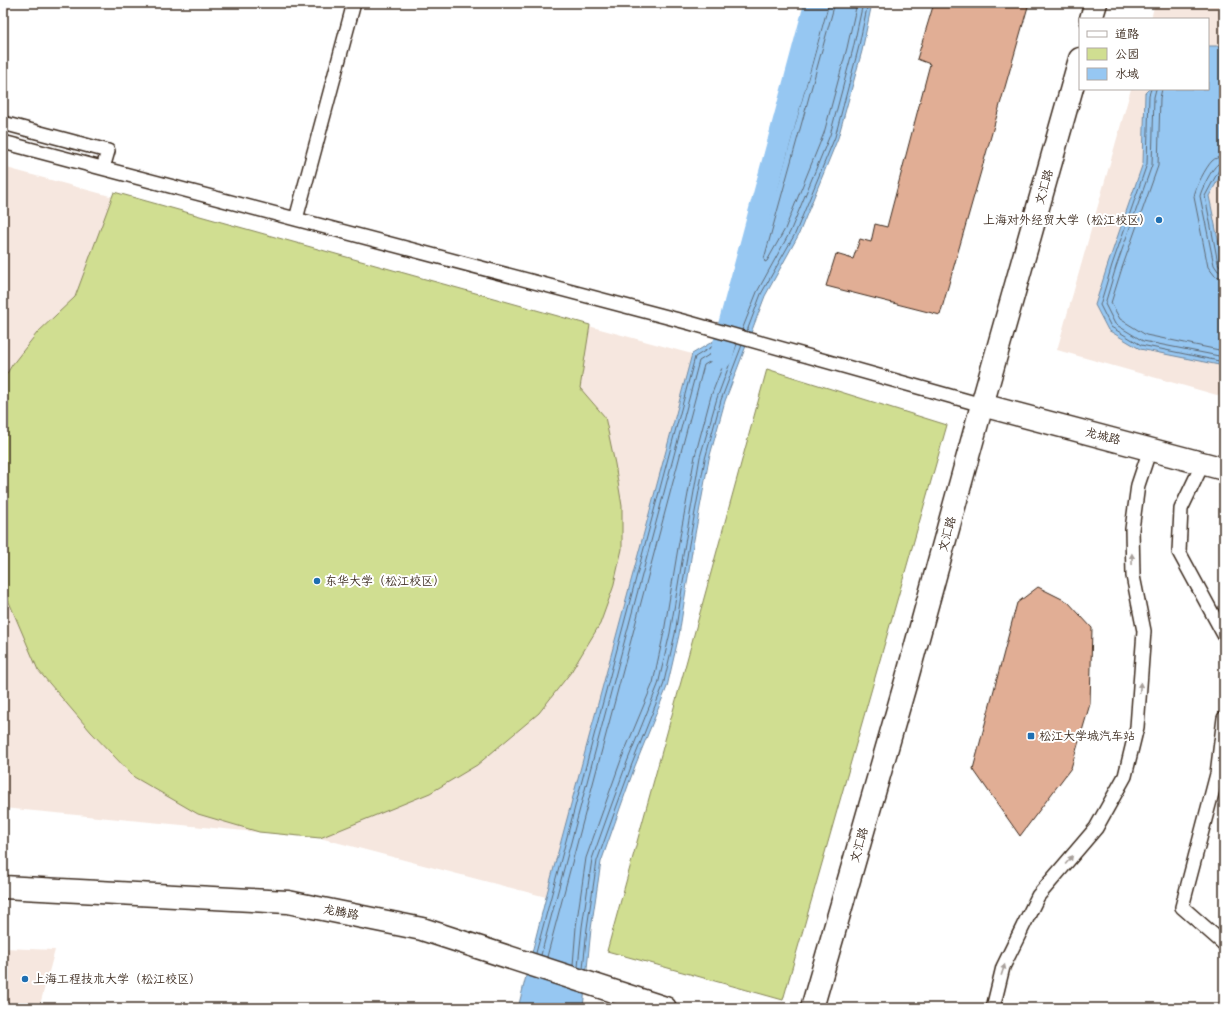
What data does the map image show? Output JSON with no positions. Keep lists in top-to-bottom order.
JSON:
{
  "streets": {
    "main road": ["文汇路", "龙城路", "龙腾路"]
  },
  "crossings": [
    ["文汇路", "龙城路"]
  ],
  "places": {
    "other": ["上海对外经贸大学（松江校区）", "东华大学（松江校区）", "上海工程技术大学（松江校区）"],
    "transit": ["松江大学城汽车站"]
  },
  "legend": ["道路", "公园", "水域"]
}
